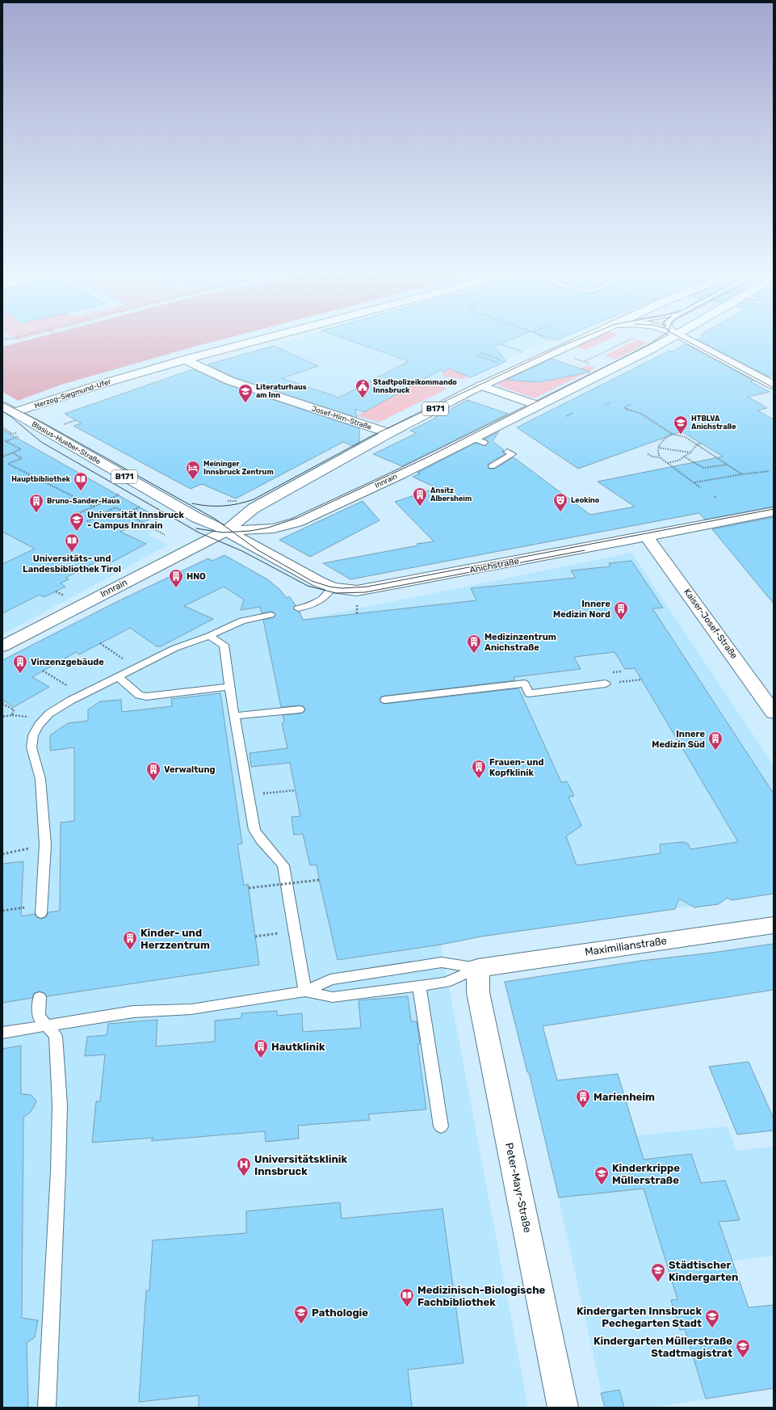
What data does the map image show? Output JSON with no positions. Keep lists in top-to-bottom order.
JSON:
{
  "streets": {
    "main road": [
      "Herzog-Siegmund-Ufer",
      "B171",
      "Josef-Hirn-Straße",
      "Blasius-Hueber-Straße",
      "Innrain",
      "Anichstraße",
      "Kaiser-Josef-Straße",
      "Maximilianstraße",
      "Peter-Mayr-Straße"
    ]
  },
  "crossings": [
    ["Herzog-Siegmund-Ufer", "Josef-Hirn-Straße"],
    ["Herzog-Siegmund-Ufer", "Blasius-Hueber-Straße"],
    ["Josef-Hirn-Straße", "Innrain"],
    ["Blasius-Hueber-Straße", "Innrain"],
    ["Blasius-Hueber-Straße", "Anichstraße"],
    ["Innrain", "Anichstraße"],
    ["Anichstraße", "Kaiser-Josef-Straße"],
    ["Maximilianstraße", "Peter-Mayr-Straße"]
  ],
  "places": {
    "public building": ["Stadtpolizeikommando Innsbruck"],
    "school or university": [
      "Literaturhaus am Inn",
      "HTBLVA Anichstraße",
      "Universität Innsbruck - Campus Innrain",
      "Kinderkrippe Müllerstraße",
      "Städtischer Kindergarten",
      "Pathologie",
      "Kindergarten Innsbruck Pechegarten Stadt",
      "Kindergarten Müllerstraße Stadtmagistrat"
    ],
    "hotel": ["Meininger Innsbruck Zentrum"],
    "library": ["Hauptbibliothek", "Universitäts- und Landesbibliothek Tirol", "Medizinisch-Biologische Fachbibliothek"],
    "building": [
      "Ansitz Albersheim",
      "Bruno-Sander-Haus",
      "HNO",
      "Innere Medizin Nord",
      "Medizinzentrum Anichstraße",
      "Vinzenzgebäude",
      "Innere Medizin Süd",
      "Frauen- und Kopfklinik",
      "Verwaltung",
      "Kinder- und Herzzentrum",
      "Hautklinik",
      "Marienheim"
    ],
    "theatre": ["Leokino"],
    "hospital": ["Universitätsklinik Innsbruck"]
  }
}
